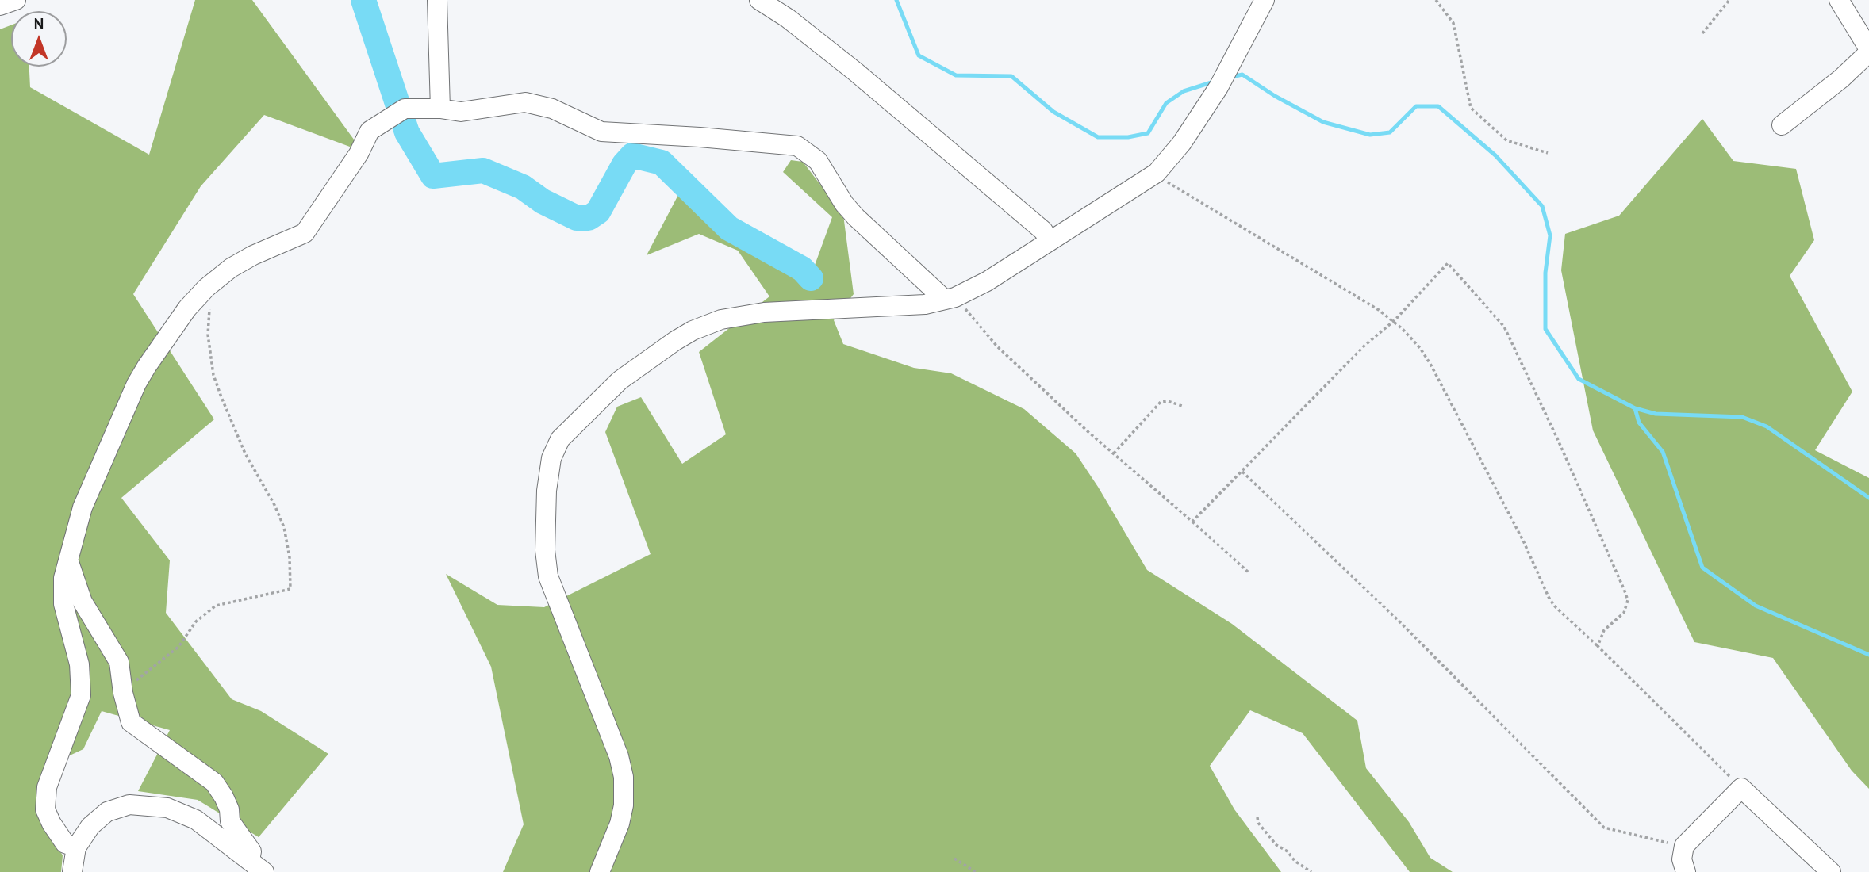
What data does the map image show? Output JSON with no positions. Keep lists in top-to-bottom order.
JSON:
{
  "north": "top"
}
